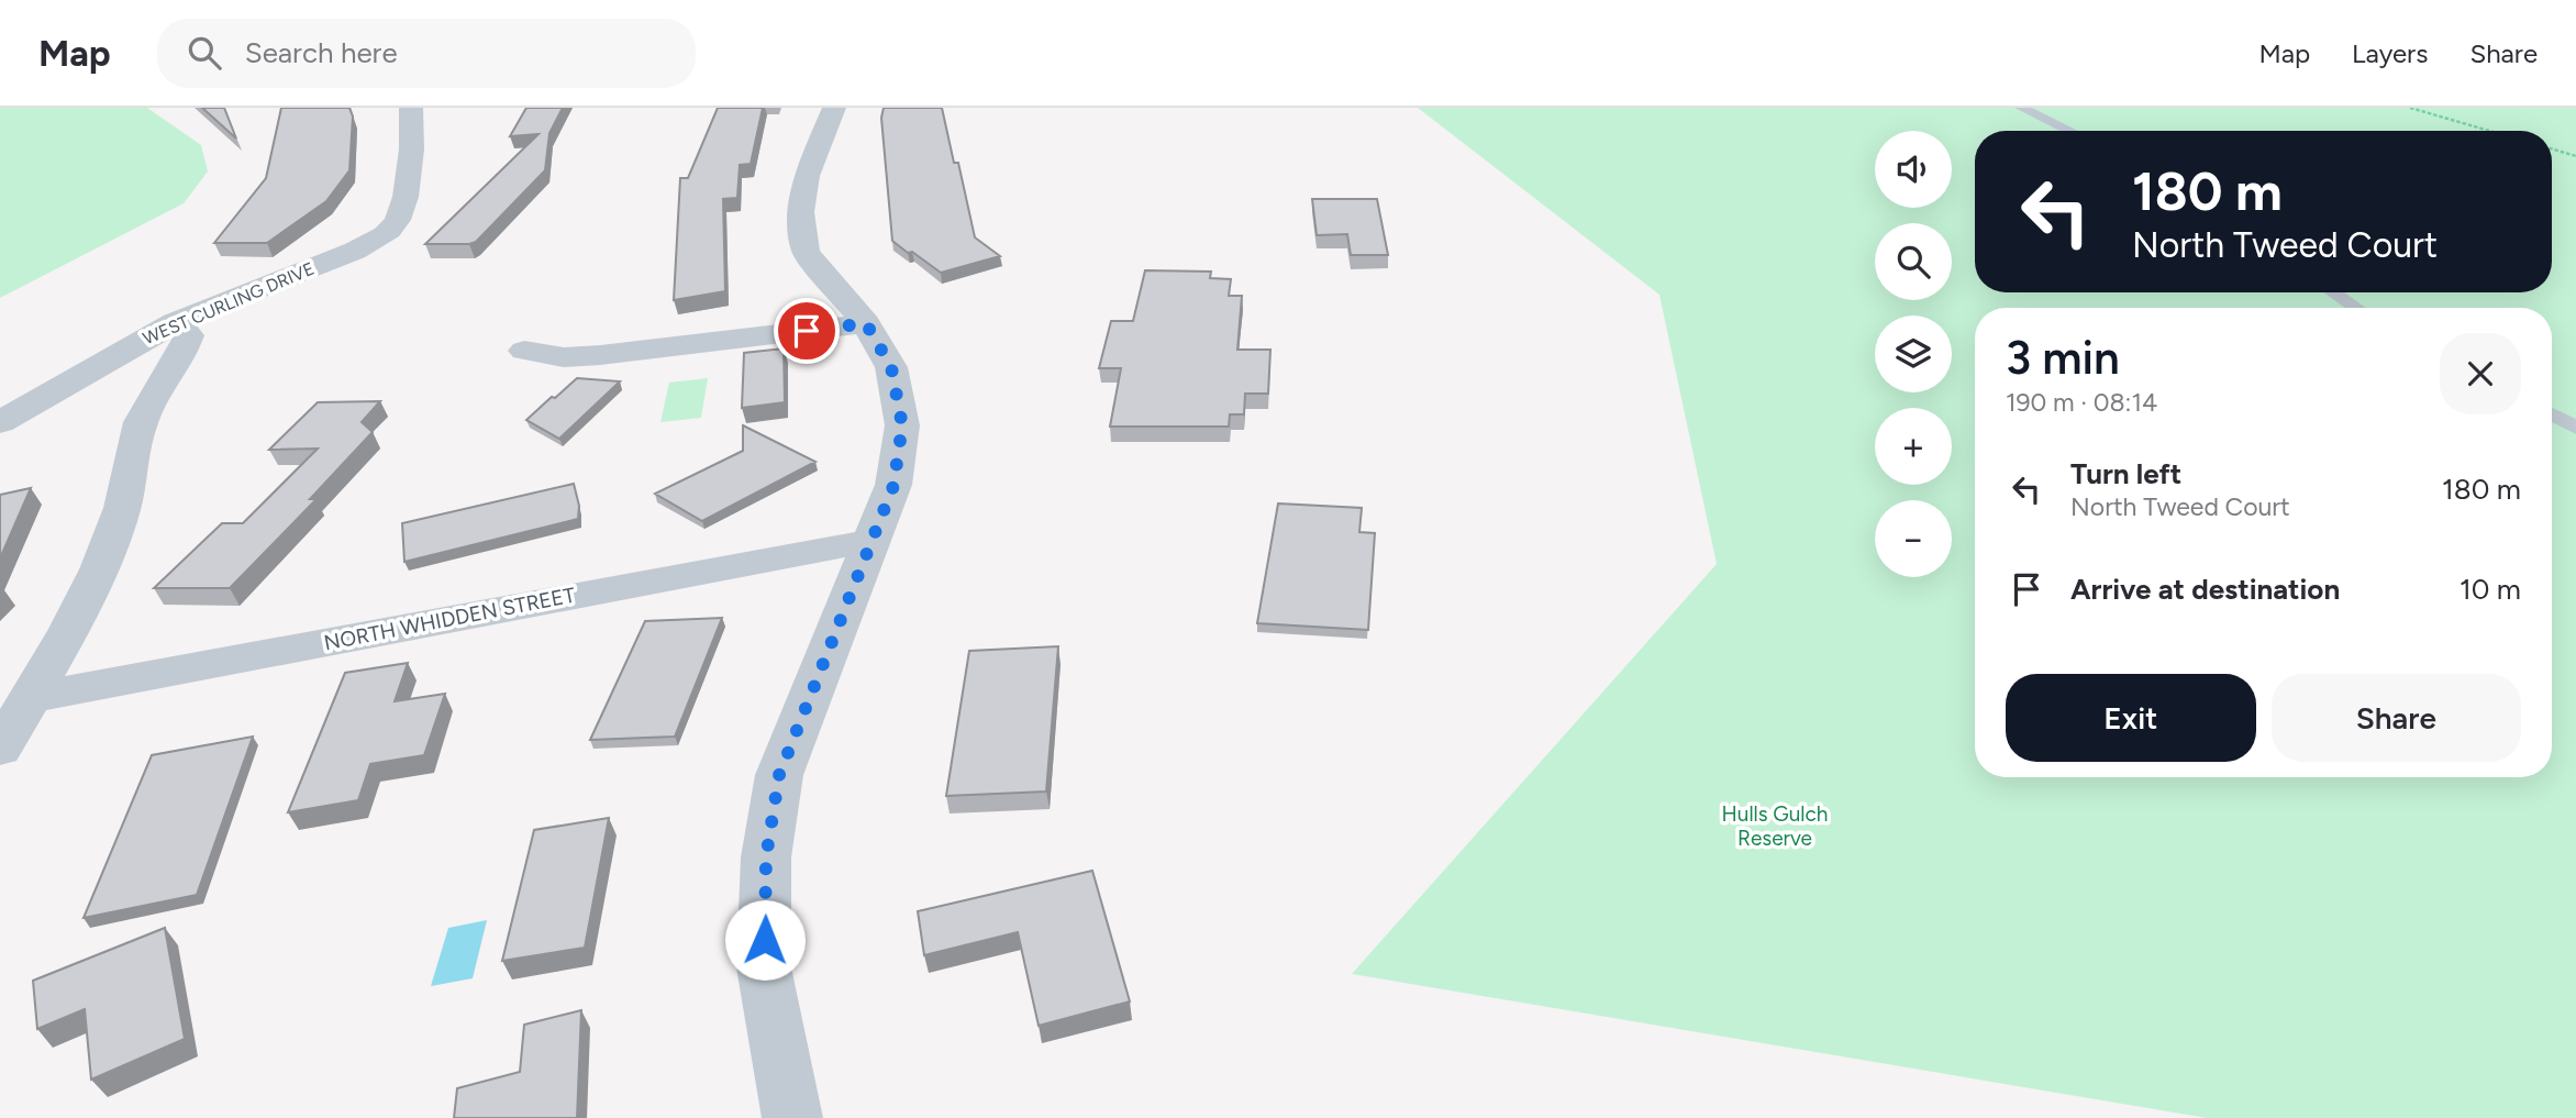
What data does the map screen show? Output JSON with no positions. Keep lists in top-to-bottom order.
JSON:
{
  "streets": {
    "street": ["WEST CURLING DRIVE", "NORTH WHIDDEN STREET"]
  },
  "parks": ["Hulls Gulch Reserve"],
  "page": {
    "header": "Map",
    "search": "Search here",
    "nav": ["Map", "Layers", "Share"],
    "map_buttons": ["+", "−"],
    "turn": ["180 m", "North Tweed Court"],
    "heading": ["3 min", "190 m · 08:14"],
    "list": [
      {
        "name": "Turn left",
        "note": "North Tweed Court",
        "value": "180 m"
      },
      {
        "name": "Arrive at destination",
        "value": "10 m"
      }
    ],
    "buttons": ["Exit", "Share"]
  }
}
